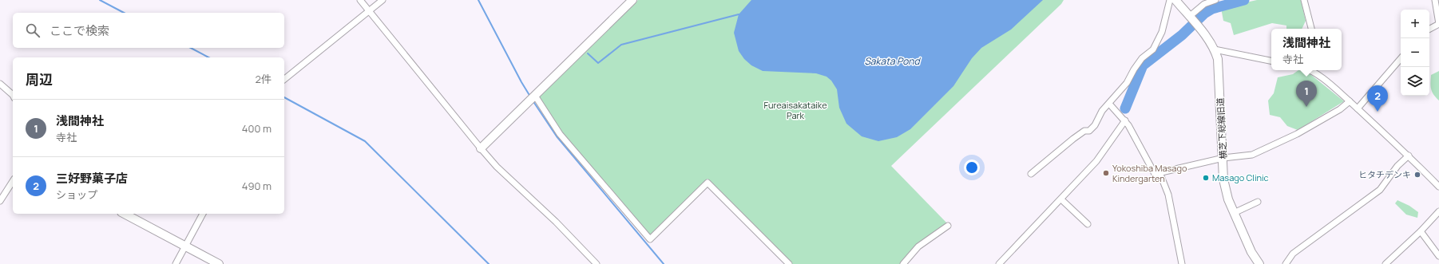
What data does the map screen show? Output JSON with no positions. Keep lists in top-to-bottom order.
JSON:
{
  "streets": {
    "street": ["横芝下総線旧道"]
  },
  "water": ["Sakata Pond"],
  "parks": ["Fureaisakataike Park"],
  "places": ["Yokoshiba Masago Kindergarten", "ヒタチデンキ", "Masago Clinic"],
  "page": {
    "map_buttons": ["+", "−"],
    "search": "ここで検索",
    "popup": ["浅間神社", "寺社"],
    "heading": ["周辺", "2件"],
    "pins": ["1", "2"],
    "list": [
      {
        "mark": "1",
        "name": "浅間神社",
        "note": "寺社",
        "value": "400 m"
      },
      {
        "mark": "2",
        "name": "三好野菓子店",
        "note": "ショップ",
        "value": "490 m"
      }
    ]
  }
}
